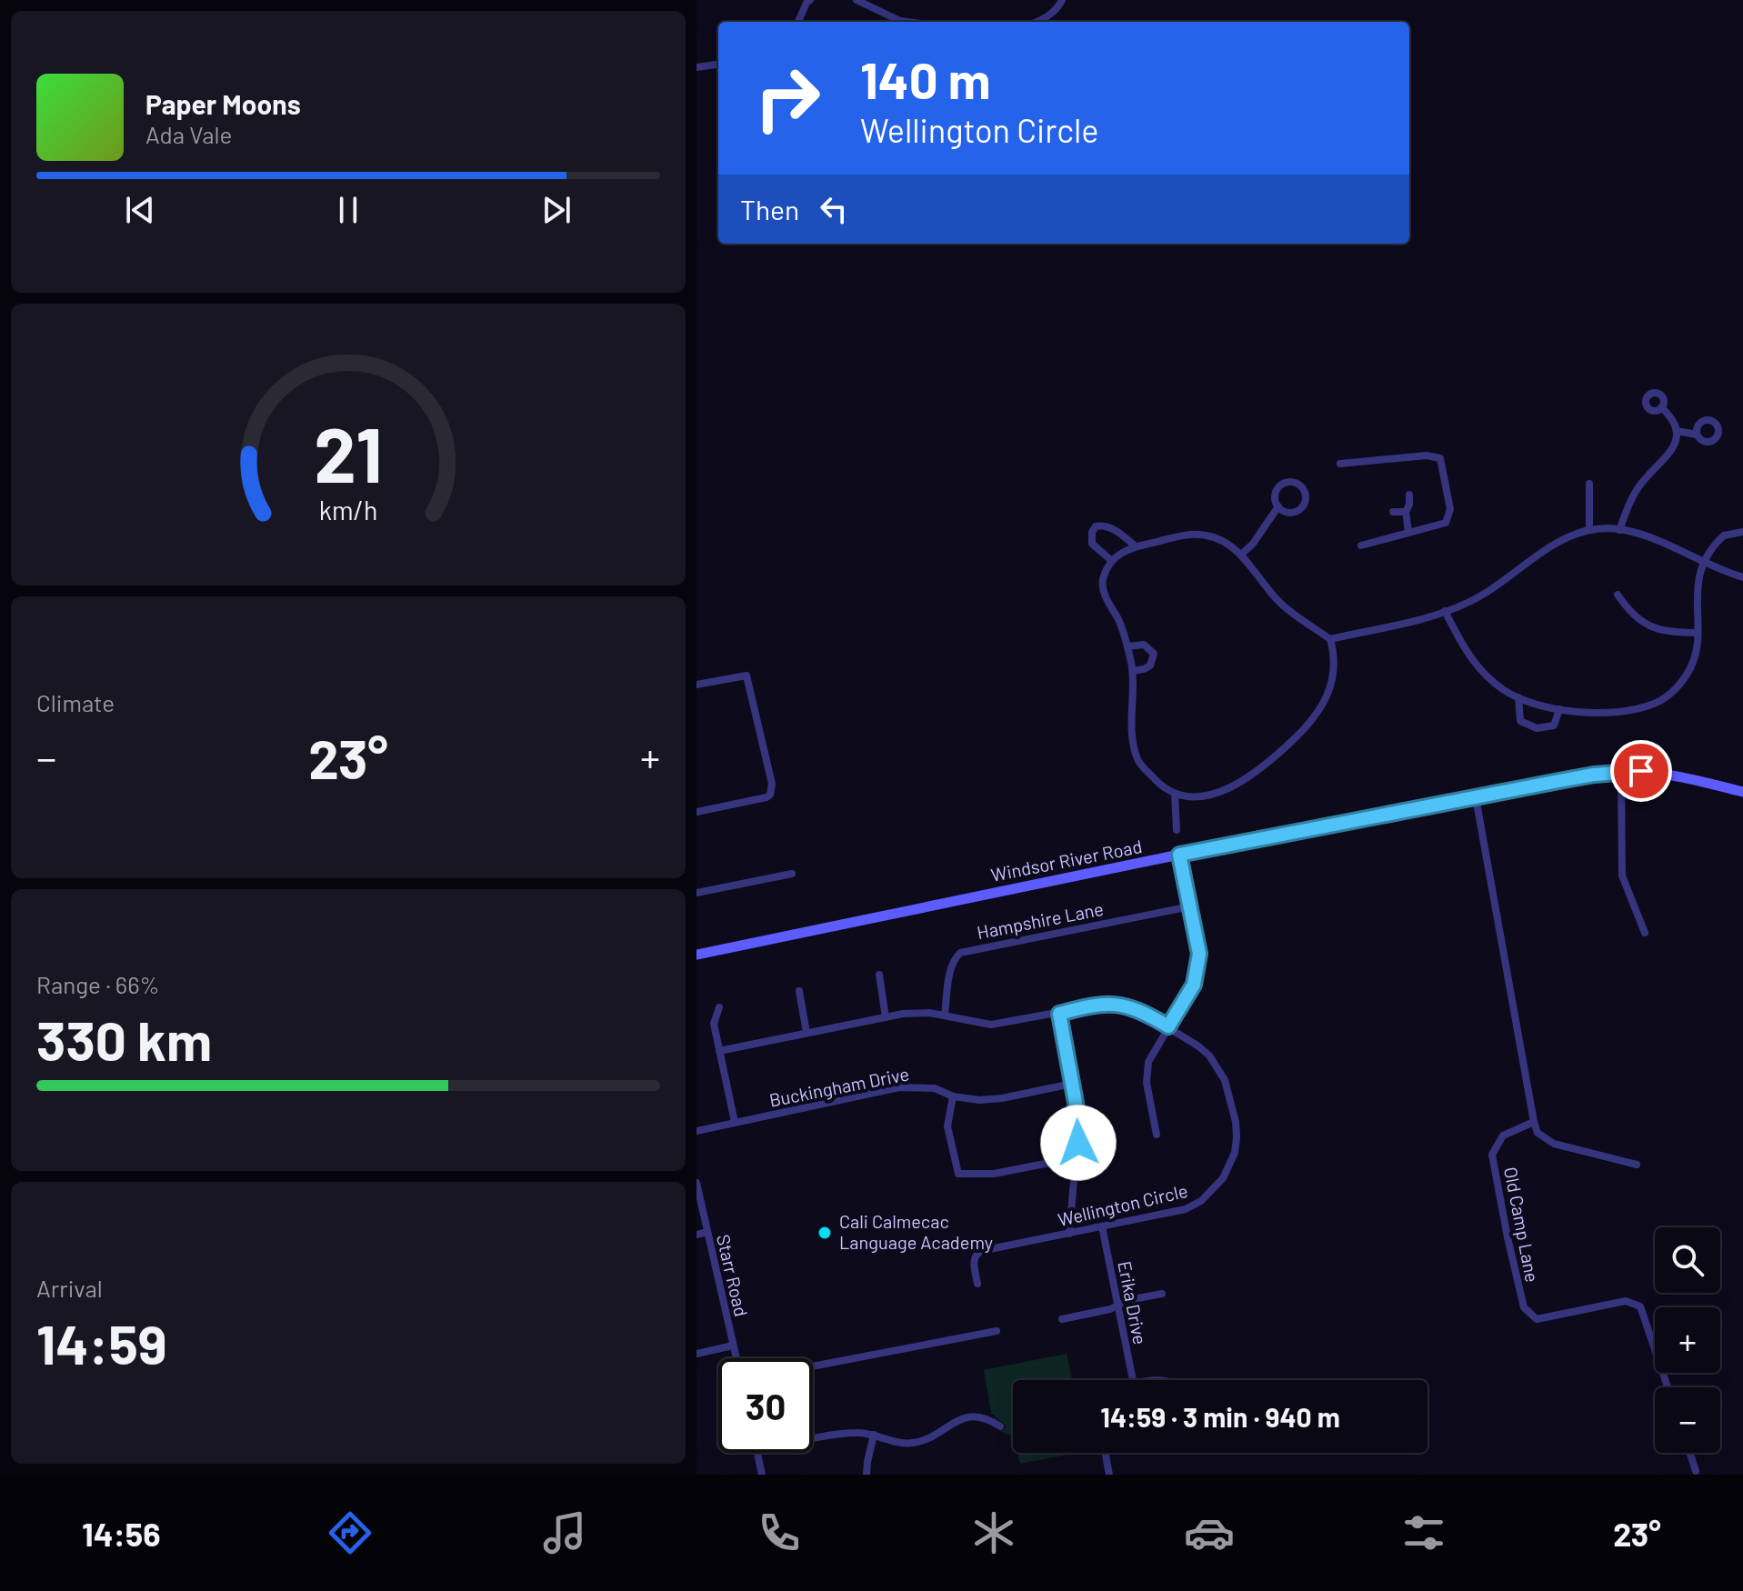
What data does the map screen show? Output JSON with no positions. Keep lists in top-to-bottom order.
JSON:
{
  "streets": {
    "main road": ["Windsor River Road"],
    "street": [
      "Hampshire Lane",
      "Buckingham Drive",
      "Wellington Circle",
      "Old Camp Lane",
      "Starr Road",
      "Erika Drive"
    ]
  },
  "crossings": [
    ["Hampshire Lane", "Wellington Circle"],
    ["Wellington Circle", "Erika Drive"]
  ],
  "places": ["Cali Calmecac Language Academy"],
  "page": {
    "turn": ["140 m", "Wellington Circle"],
    "song": ["Paper Moons", "Ada Vale"],
    "then": "Then",
    "tile": [
      "Climate",
      ["Range · 66%", "330 km"],
      ["Arrival", "14:59"]
    ],
    "heat": ["−", "23°", "+"],
    "map_buttons": ["+", "−"],
    "limit": "30",
    "trip": "14:59 · 3 min · 940 m",
    "tabs": ["14:56", "23°"],
    "gauge": ["21", "km/h"]
  }
}
